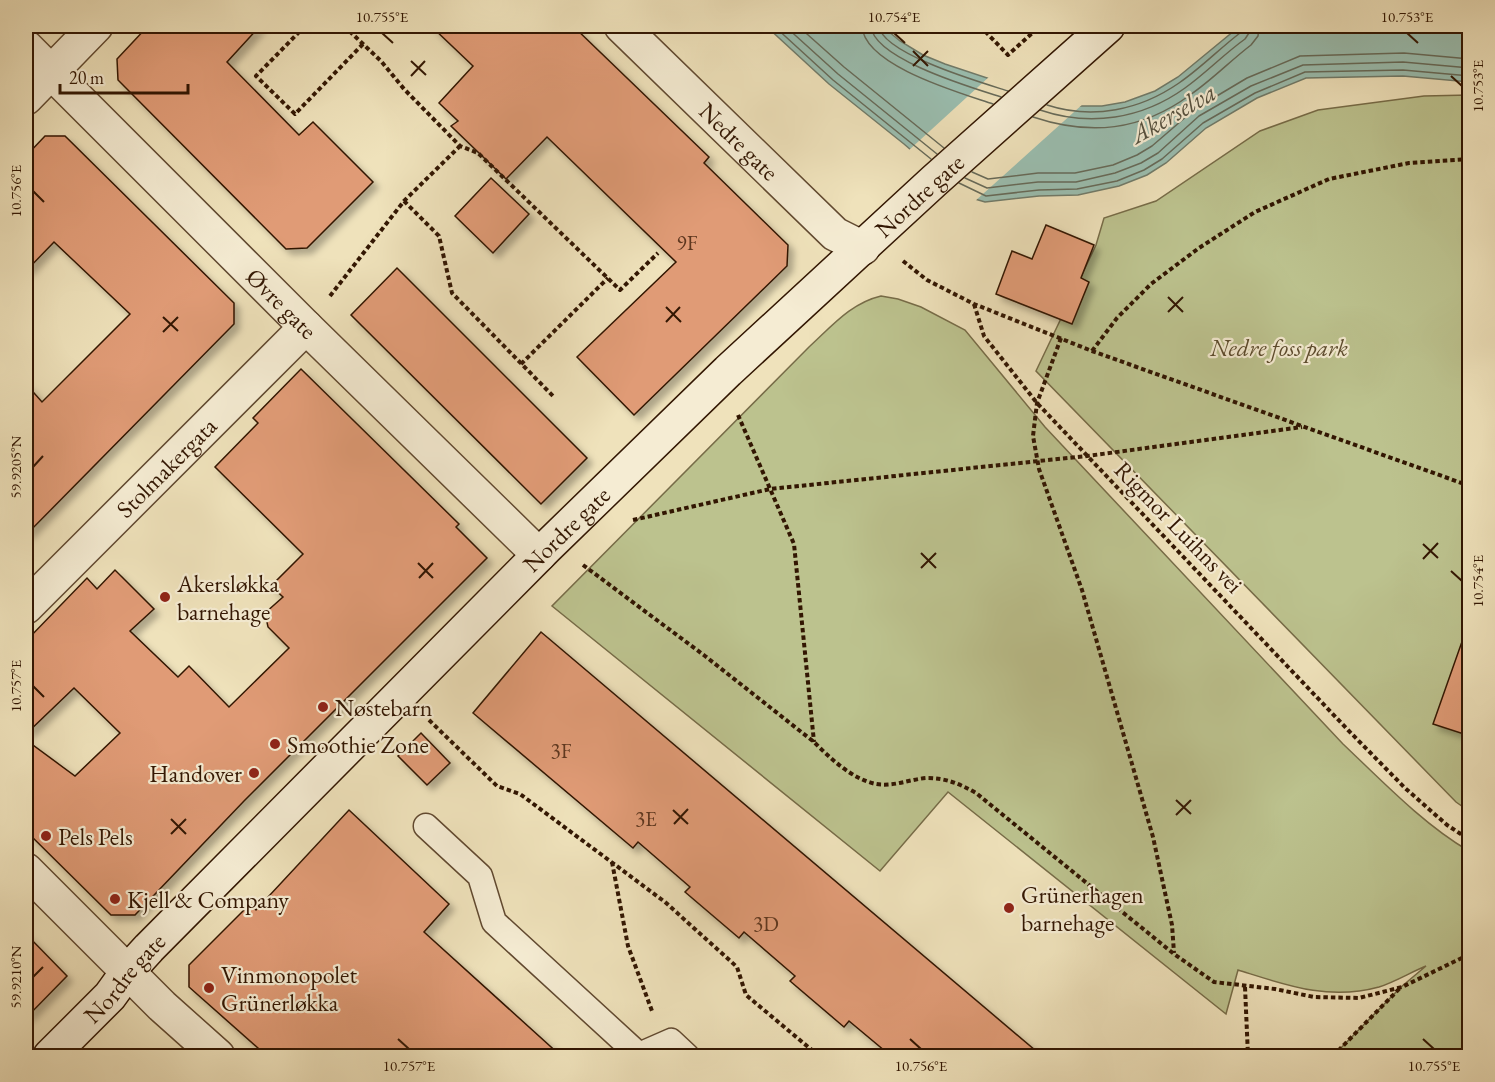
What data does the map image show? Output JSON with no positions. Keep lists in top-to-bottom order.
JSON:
{
  "streets": {
    "street": [
      "Nedre gate",
      "Nordre gate",
      "Øvre gate",
      "Stolmakergata"
    ],
    "path": ["Rigmor Luihns vei"]
  },
  "crossings": [
    ["Nedre gate", "Nordre gate"],
    ["Nordre gate", "Øvre gate"],
    ["Øvre gate", "Stolmakergata"]
  ],
  "water": ["Akerselva"],
  "parks": ["Nedre foss park"],
  "places": [
    "Akersløkka barnehage",
    "Nøstebarn",
    "Smoothie Zone",
    "Handover",
    "Pels Pels",
    "Kjell & Company",
    "Grünerhagen barnehage",
    "Vinmonopolet Grünerløkka"
  ],
  "house_numbers": [
    "9F",
    "3F",
    "3E",
    "3D"
  ],
  "scale_bar": "20 m",
  "coordinates": [
    "10.755°E",
    "10.754°E",
    "10.753°E",
    "10.756°E",
    "59.9205°N",
    "10.757°E",
    "59.9210°N"
  ]
}
